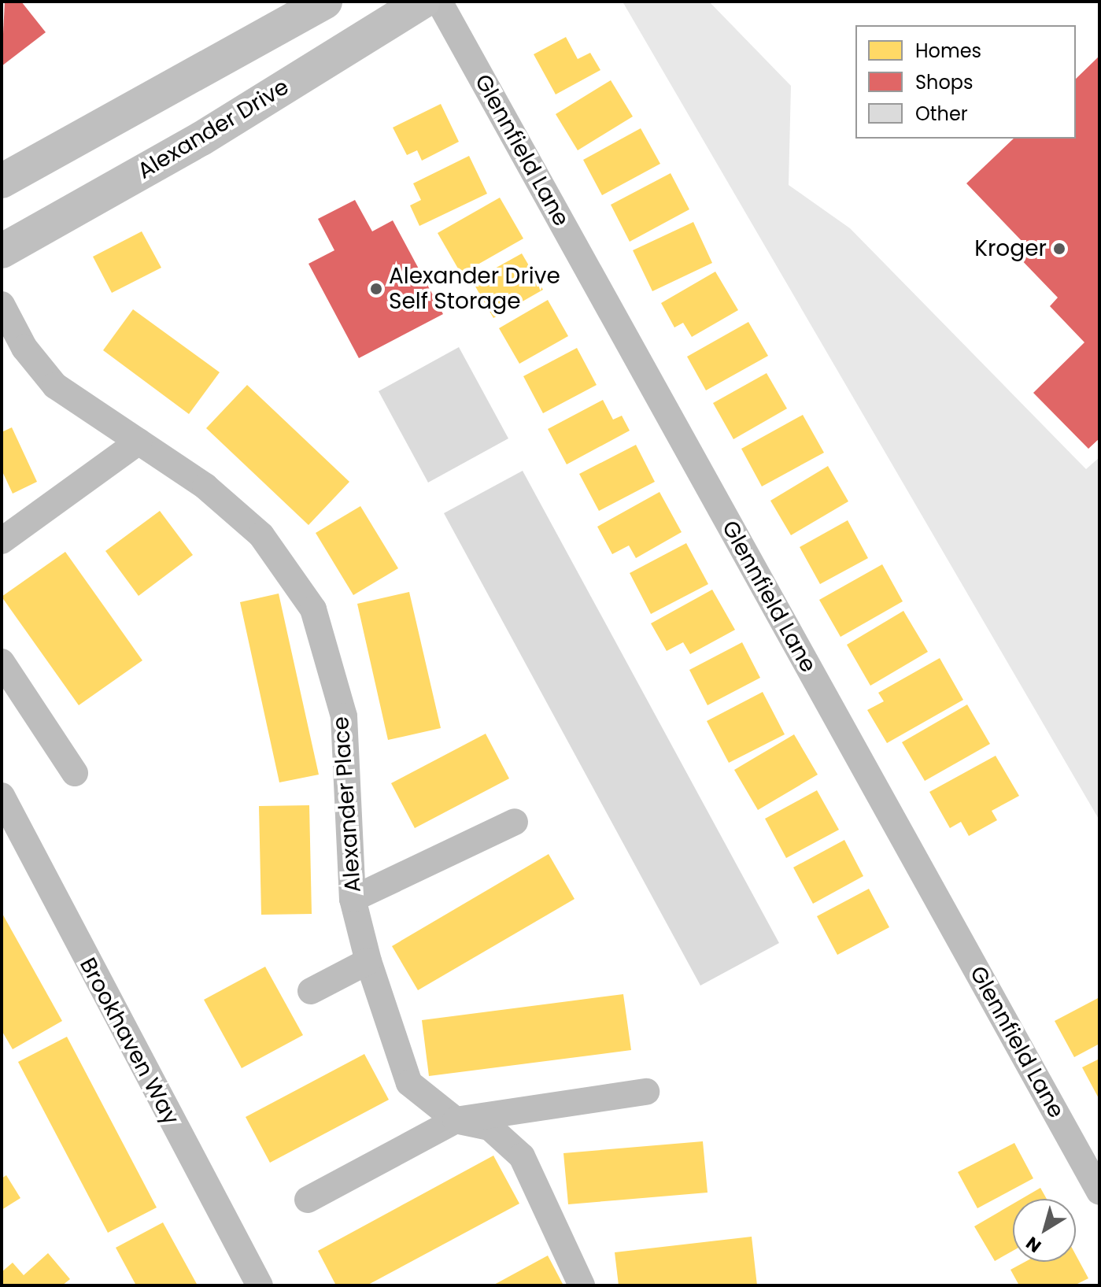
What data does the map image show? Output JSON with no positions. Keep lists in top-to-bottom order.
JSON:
{
  "streets": {
    "main road": ["Alexander Drive"],
    "street": ["Glennfield Lane", "Alexander Place", "Brookhaven Way"]
  },
  "places": ["Kroger", "Alexander Drive Self Storage"],
  "legend": ["Homes", "Shops", "Other"],
  "north": "bottom left"
}
